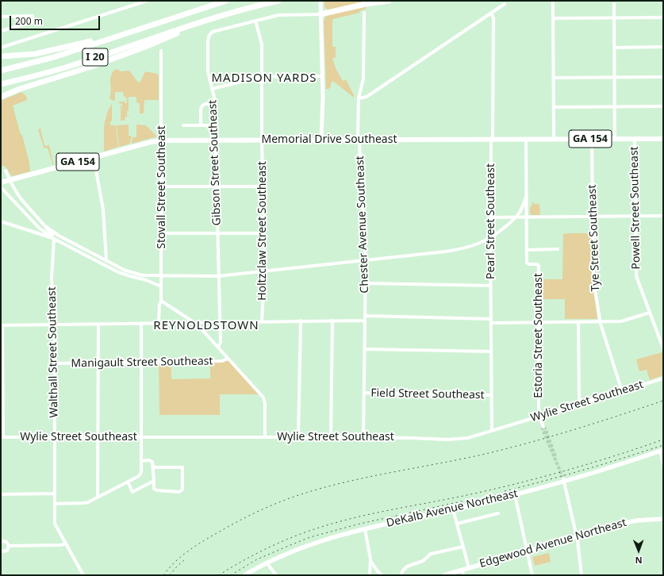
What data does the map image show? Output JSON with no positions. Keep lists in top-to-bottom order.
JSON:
{
  "streets": {
    "highway": ["I 20"],
    "main road": [
      "GA 154",
      "Memorial Drive Southeast",
      "DeKalb Avenue Northeast",
      "Edgewood Avenue Northeast"
    ],
    "street": [
      "Gibson Street Southeast",
      "Stovall Street Southeast",
      "Powell Street Southeast",
      "Pearl Street Southeast",
      "Chester Avenue Southeast",
      "Holtzclaw Street Southeast",
      "Tye Street Southeast",
      "Estoria Street Southeast",
      "Walthall Street Southeast",
      "Manigault Street Southeast",
      "Field Street Southeast",
      "Wylie Street Southeast"
    ]
  },
  "crossings": [
    ["Memorial Drive Southeast", "Gibson Street Southeast"],
    ["Memorial Drive Southeast", "Stovall Street Southeast"],
    ["Memorial Drive Southeast", "Powell Street Southeast"],
    ["Memorial Drive Southeast", "Pearl Street Southeast"],
    ["Memorial Drive Southeast", "Chester Avenue Southeast"],
    ["Memorial Drive Southeast", "Holtzclaw Street Southeast"],
    ["Memorial Drive Southeast", "Tye Street Southeast"],
    ["Memorial Drive Southeast", "Estoria Street Southeast"],
    ["Gibson Street Southeast", "Holtzclaw Street Southeast"],
    ["Pearl Street Southeast", "Field Street Southeast"],
    ["Pearl Street Southeast", "Wylie Street Southeast"],
    ["Chester Avenue Southeast", "Field Street Southeast"],
    ["Chester Avenue Southeast", "Wylie Street Southeast"],
    ["Tye Street Southeast", "Wylie Street Southeast"],
    ["Estoria Street Southeast", "Wylie Street Southeast"],
    ["Walthall Street Southeast", "Manigault Street Southeast"],
    ["Walthall Street Southeast", "Wylie Street Southeast"]
  ],
  "districts": ["MADISON YARDS", "REYNOLDSTOWN"],
  "scale_bar": "200 m",
  "north": "bottom"
}
